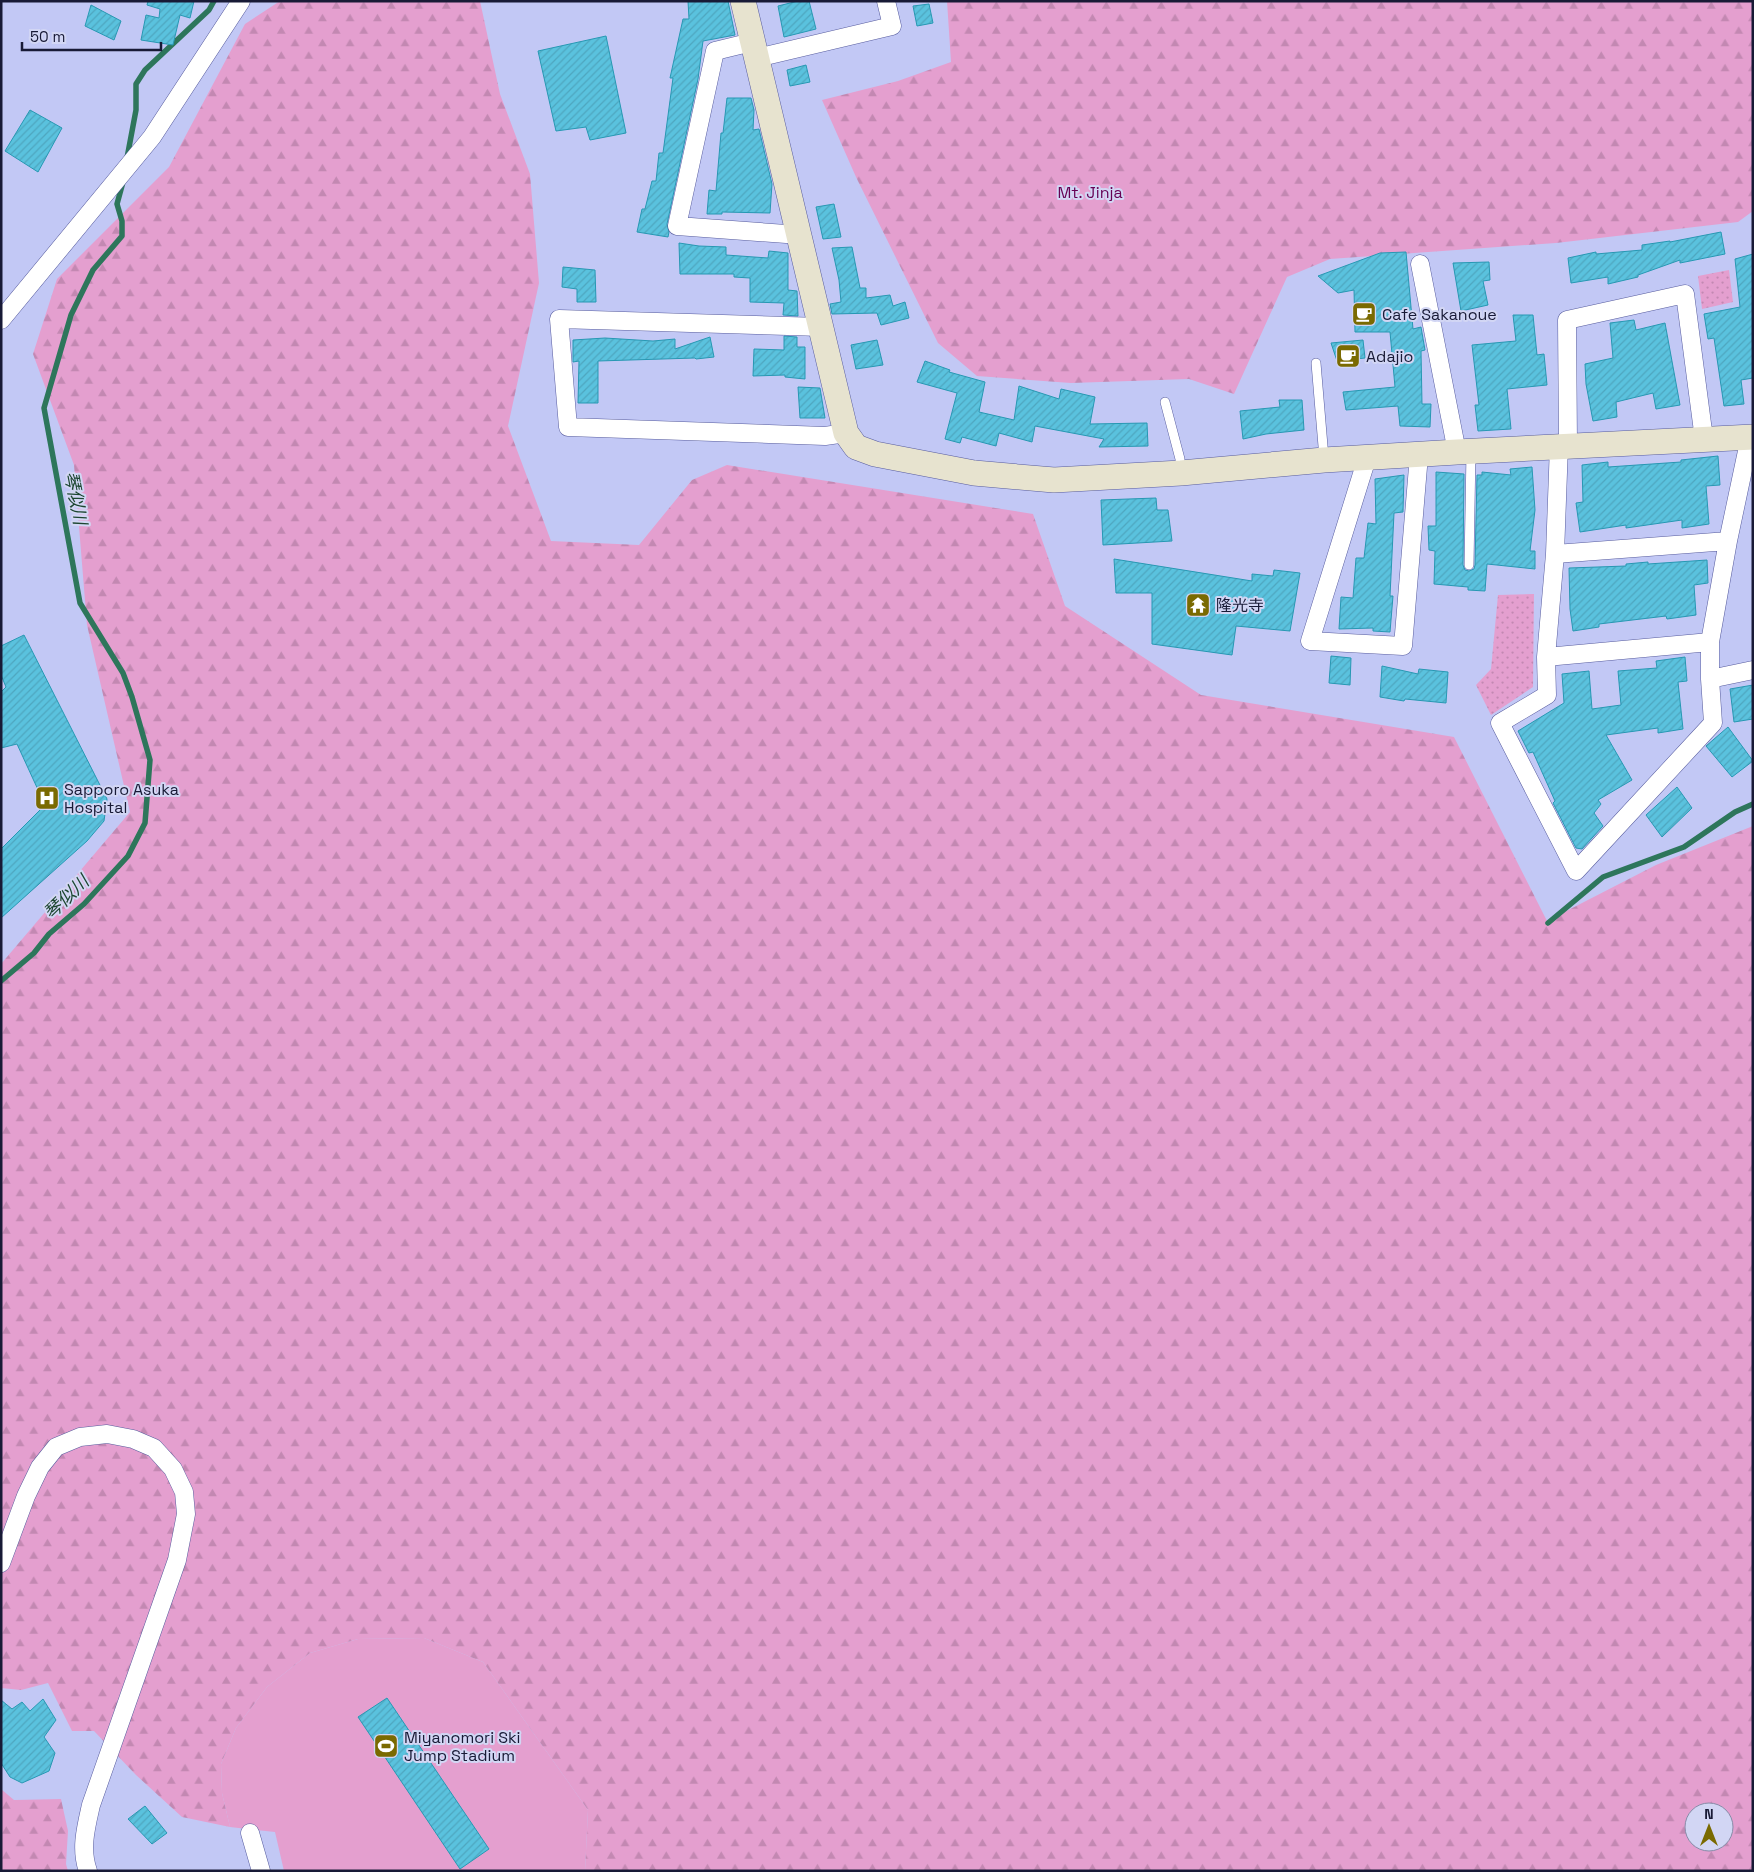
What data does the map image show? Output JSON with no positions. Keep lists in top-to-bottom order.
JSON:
{
  "water": ["琴似川"],
  "parks": ["Mt. Jinja"],
  "places": {
    "cafe": ["Cafe Sakanoue", "Adajio"],
    "temple": ["隆光寺"],
    "hospital": ["Sapporo Asuka Hospital"],
    "sports": ["Miyanomori Ski Jump Stadium"]
  },
  "scale_bar": "50 m",
  "north": "top"
}
